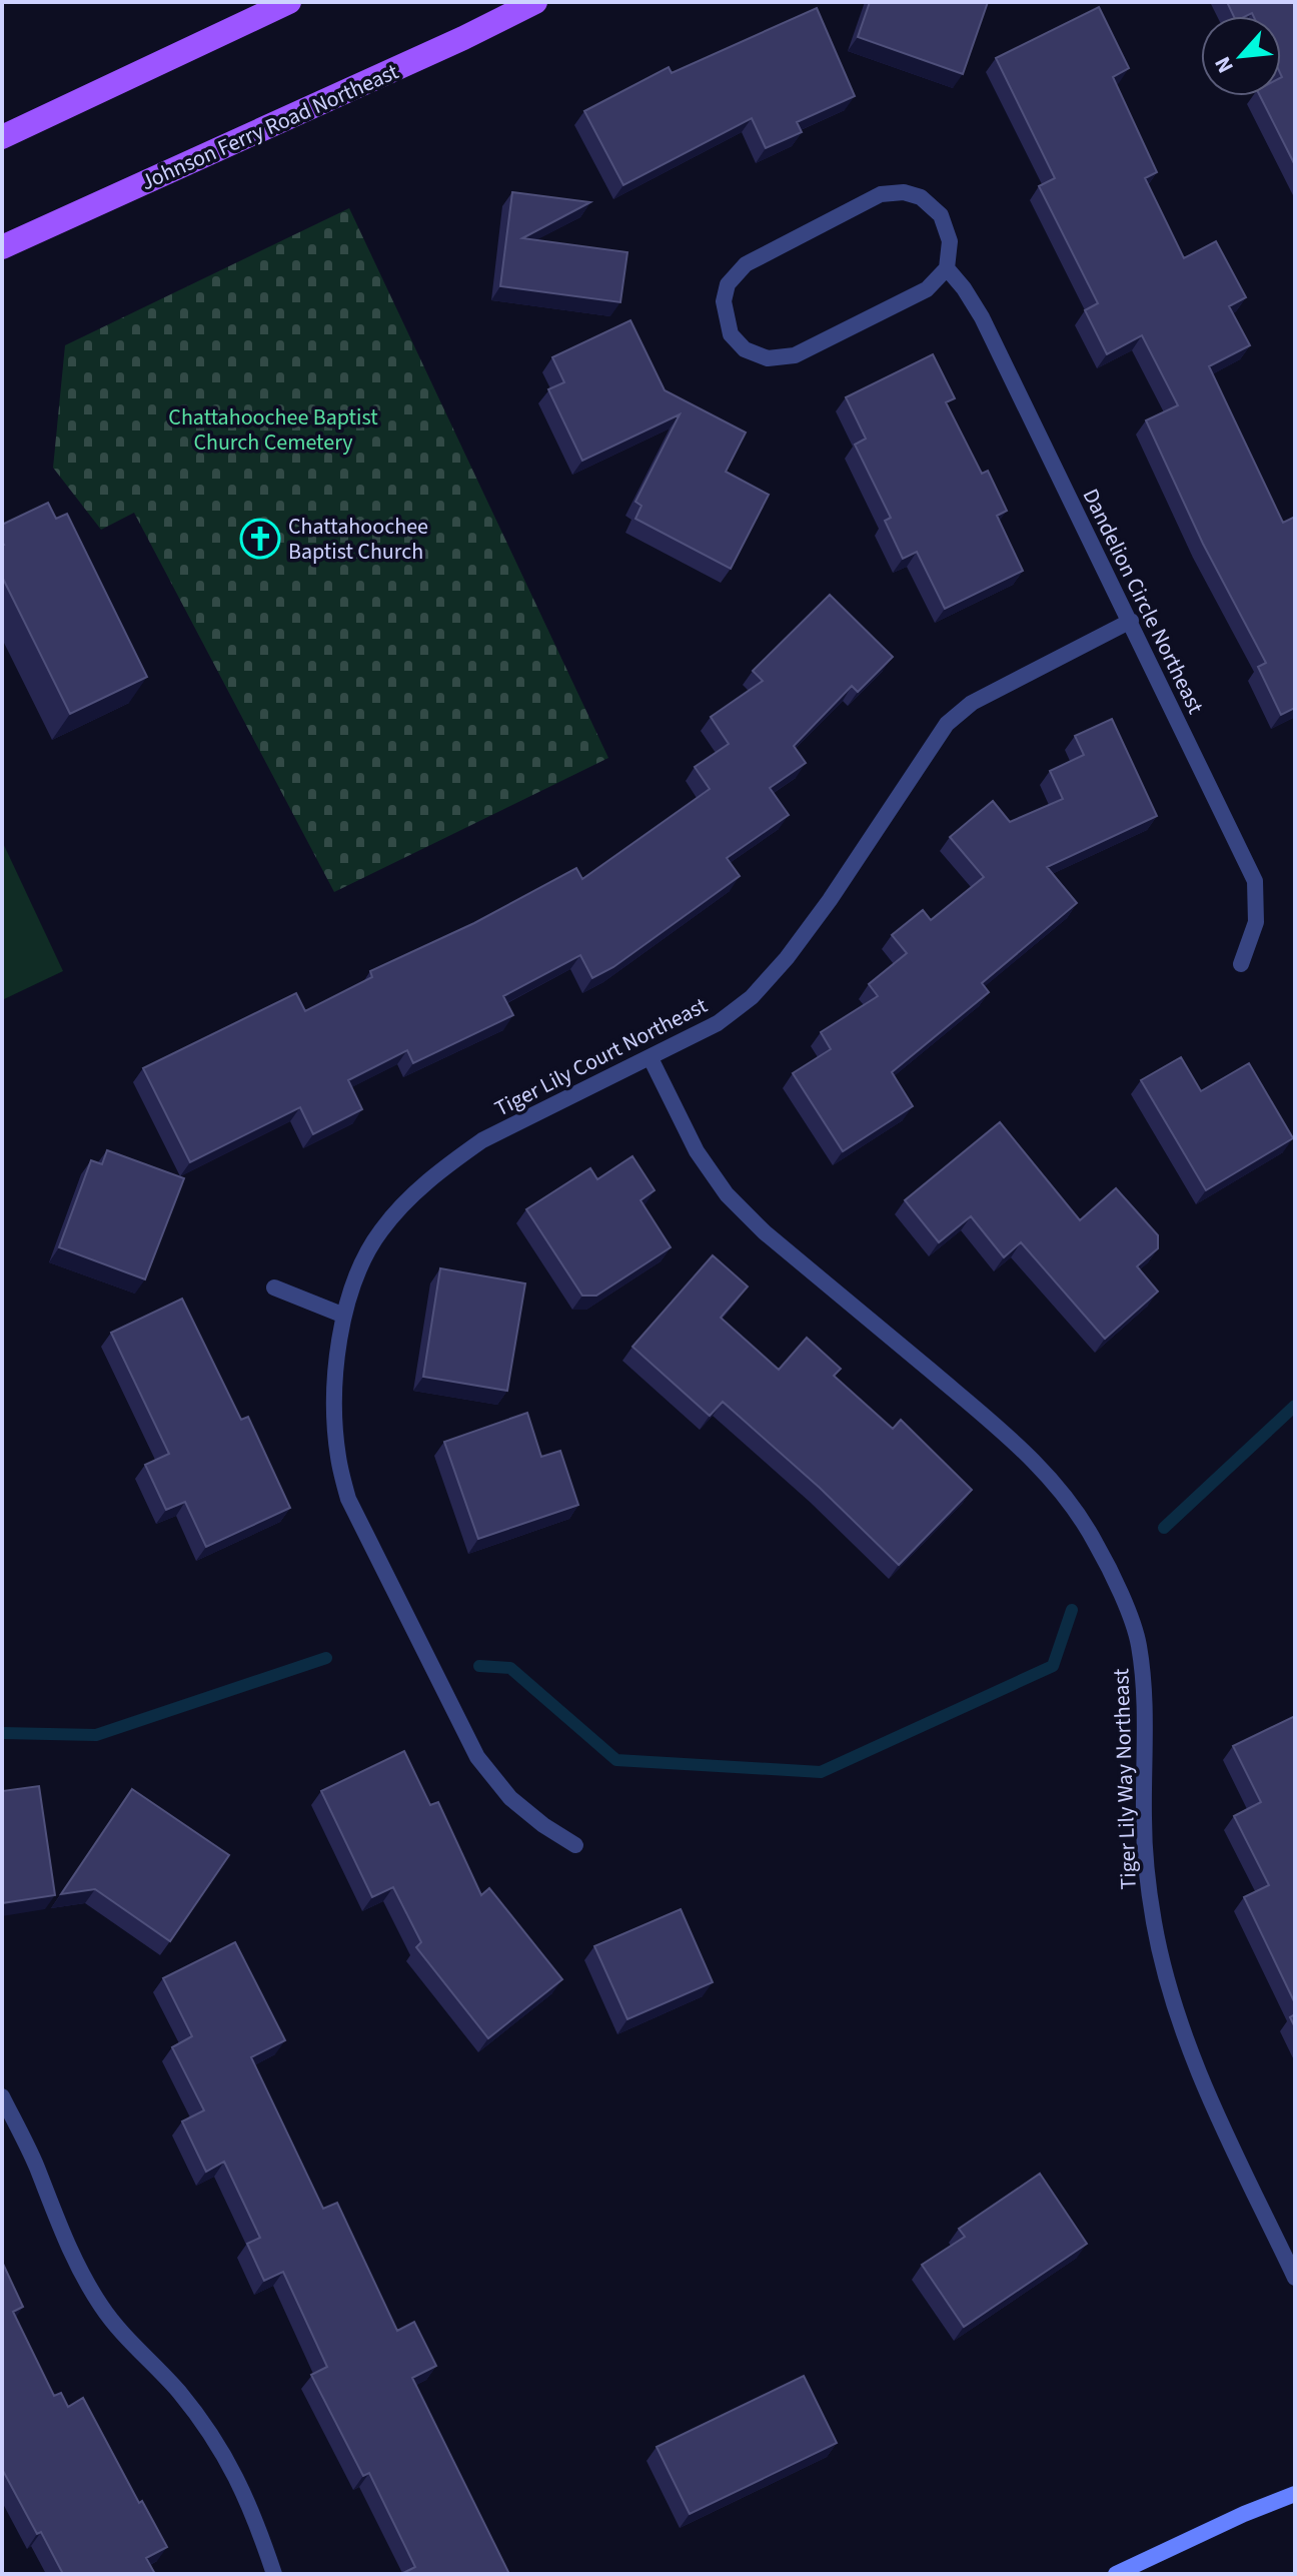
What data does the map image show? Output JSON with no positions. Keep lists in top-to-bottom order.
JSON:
{
  "streets": {
    "main road": ["Johnson Ferry Road Northeast"],
    "street": ["Dandelion Circle Northeast", "Tiger Lily Court Northeast", "Tiger Lily Way Northeast"]
  },
  "crossings": [
    ["Dandelion Circle Northeast", "Tiger Lily Court Northeast"],
    ["Tiger Lily Court Northeast", "Tiger Lily Way Northeast"]
  ],
  "parks": ["Chattahoochee Baptist Church Cemetery"],
  "places": {
    "church": ["Chattahoochee Baptist Church"]
  },
  "north": "bottom left"
}
